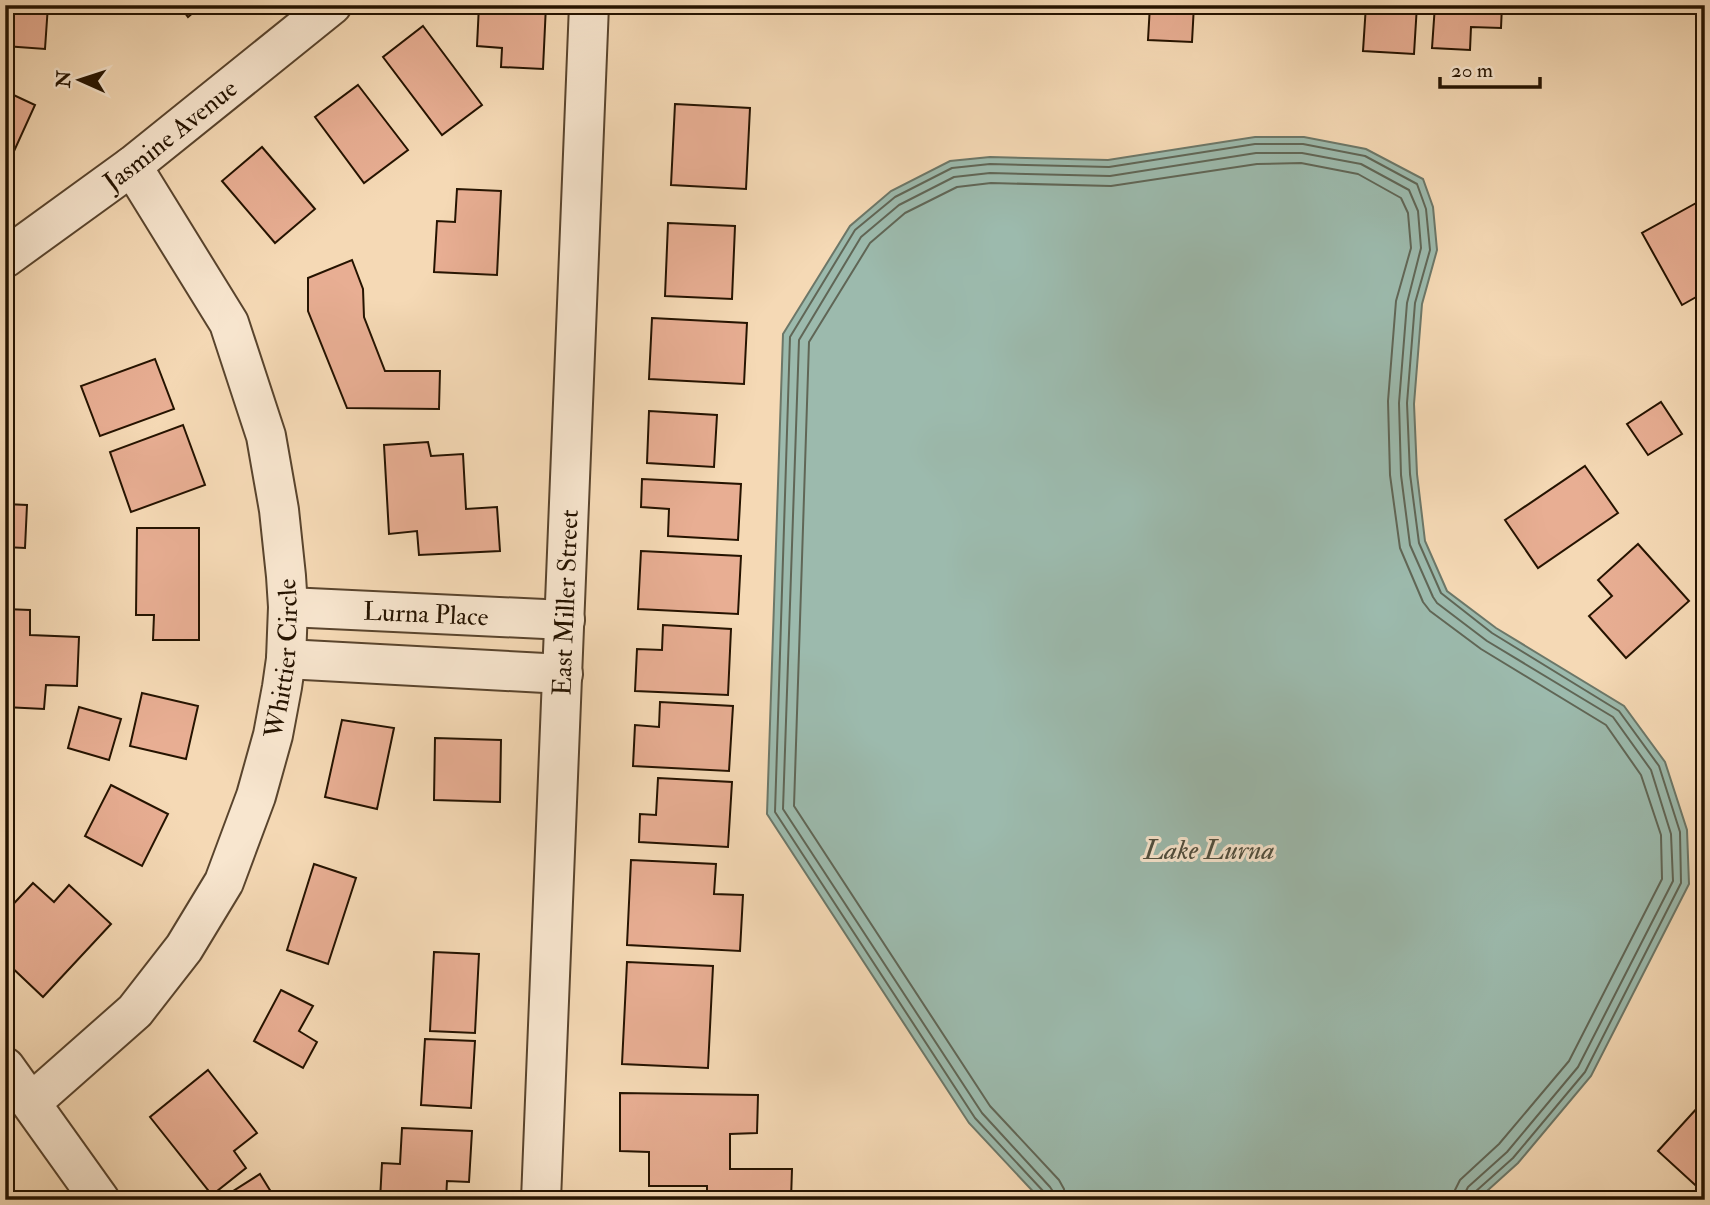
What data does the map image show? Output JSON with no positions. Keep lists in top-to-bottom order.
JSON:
{
  "streets": {
    "street": [
      "Jasmine Avenue",
      "East Miller Street",
      "Lurna Place",
      "Whittier Circle"
    ]
  },
  "crossings": [
    ["Jasmine Avenue", "Whittier Circle"],
    ["East Miller Street", "Lurna Place"],
    ["Lurna Place", "Whittier Circle"]
  ],
  "water": ["Lake Lurna"],
  "scale_bar": "20 m",
  "north": "left"
}
